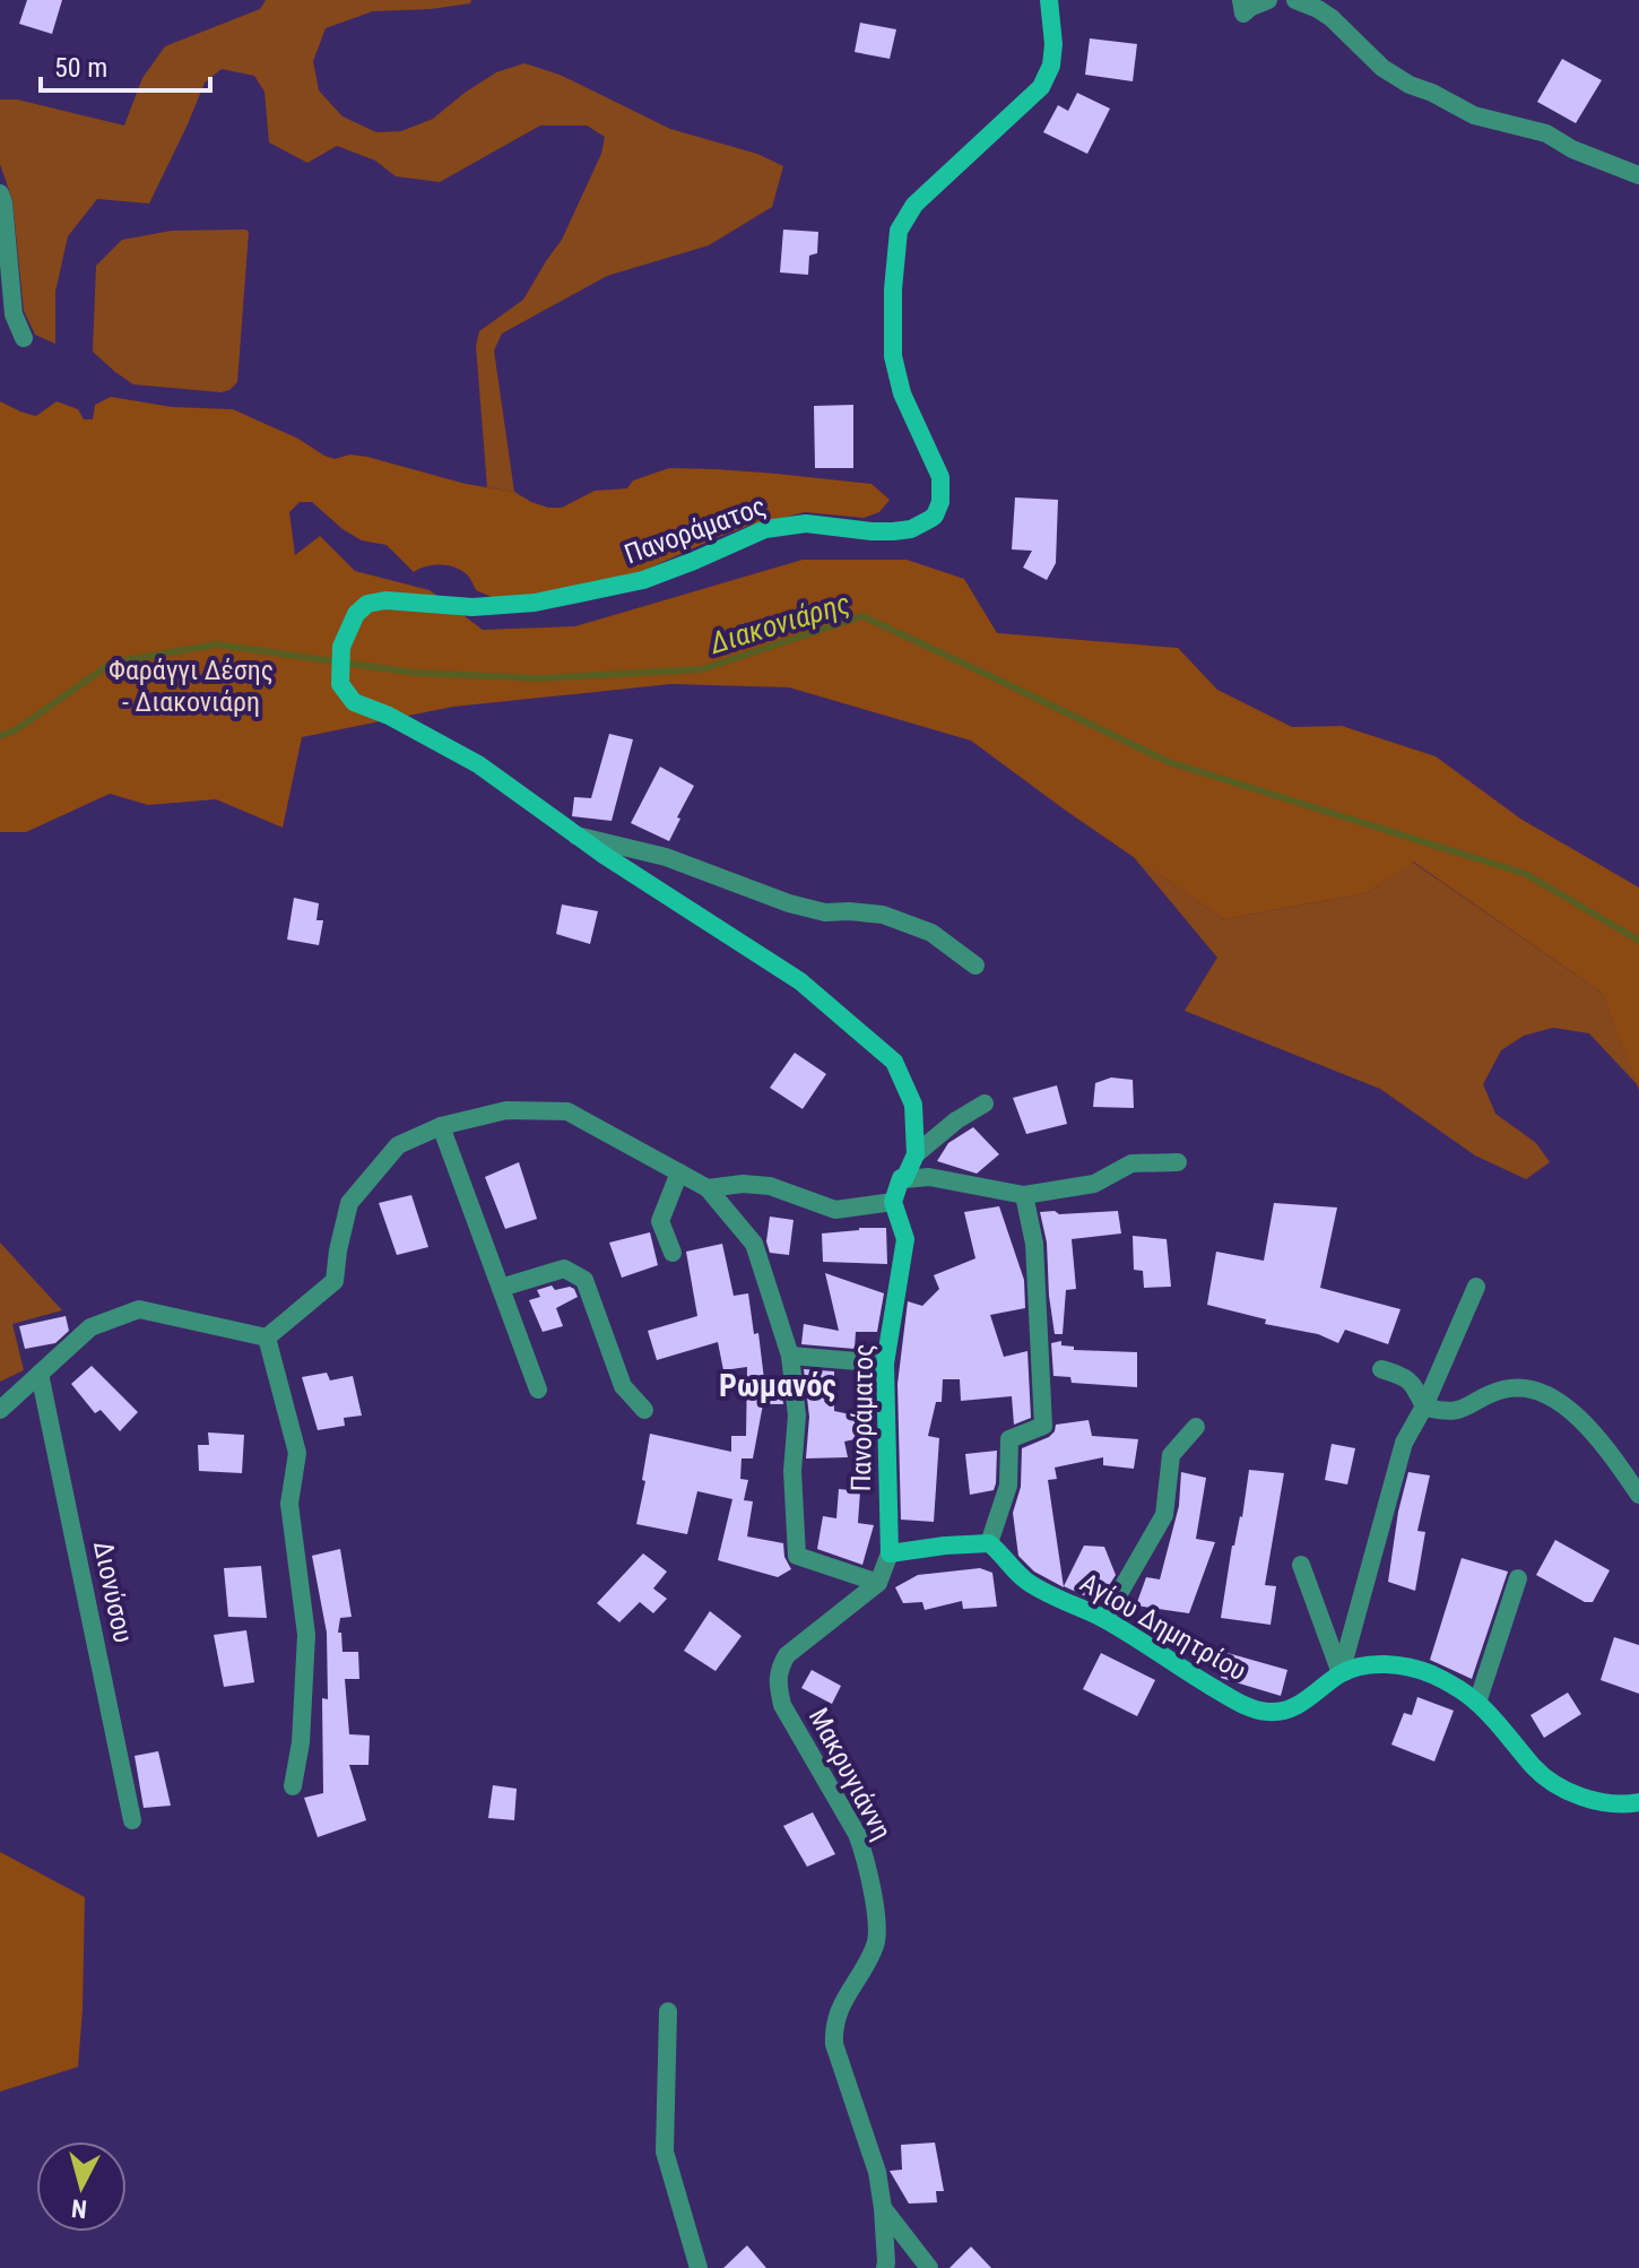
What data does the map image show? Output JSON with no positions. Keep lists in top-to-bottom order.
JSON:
{
  "streets": {
    "main road": ["Πανοράματος", "Αγίου Δημητρίου"],
    "street": ["Διονύσου", "Μακρυγιάννη"]
  },
  "districts": ["Ρωμανός"],
  "water": ["Διακονιάρης"],
  "parks": ["Φαράγγι Δέσης - Διακονιάρη"],
  "scale_bar": "50 m",
  "north": "bottom"
}
